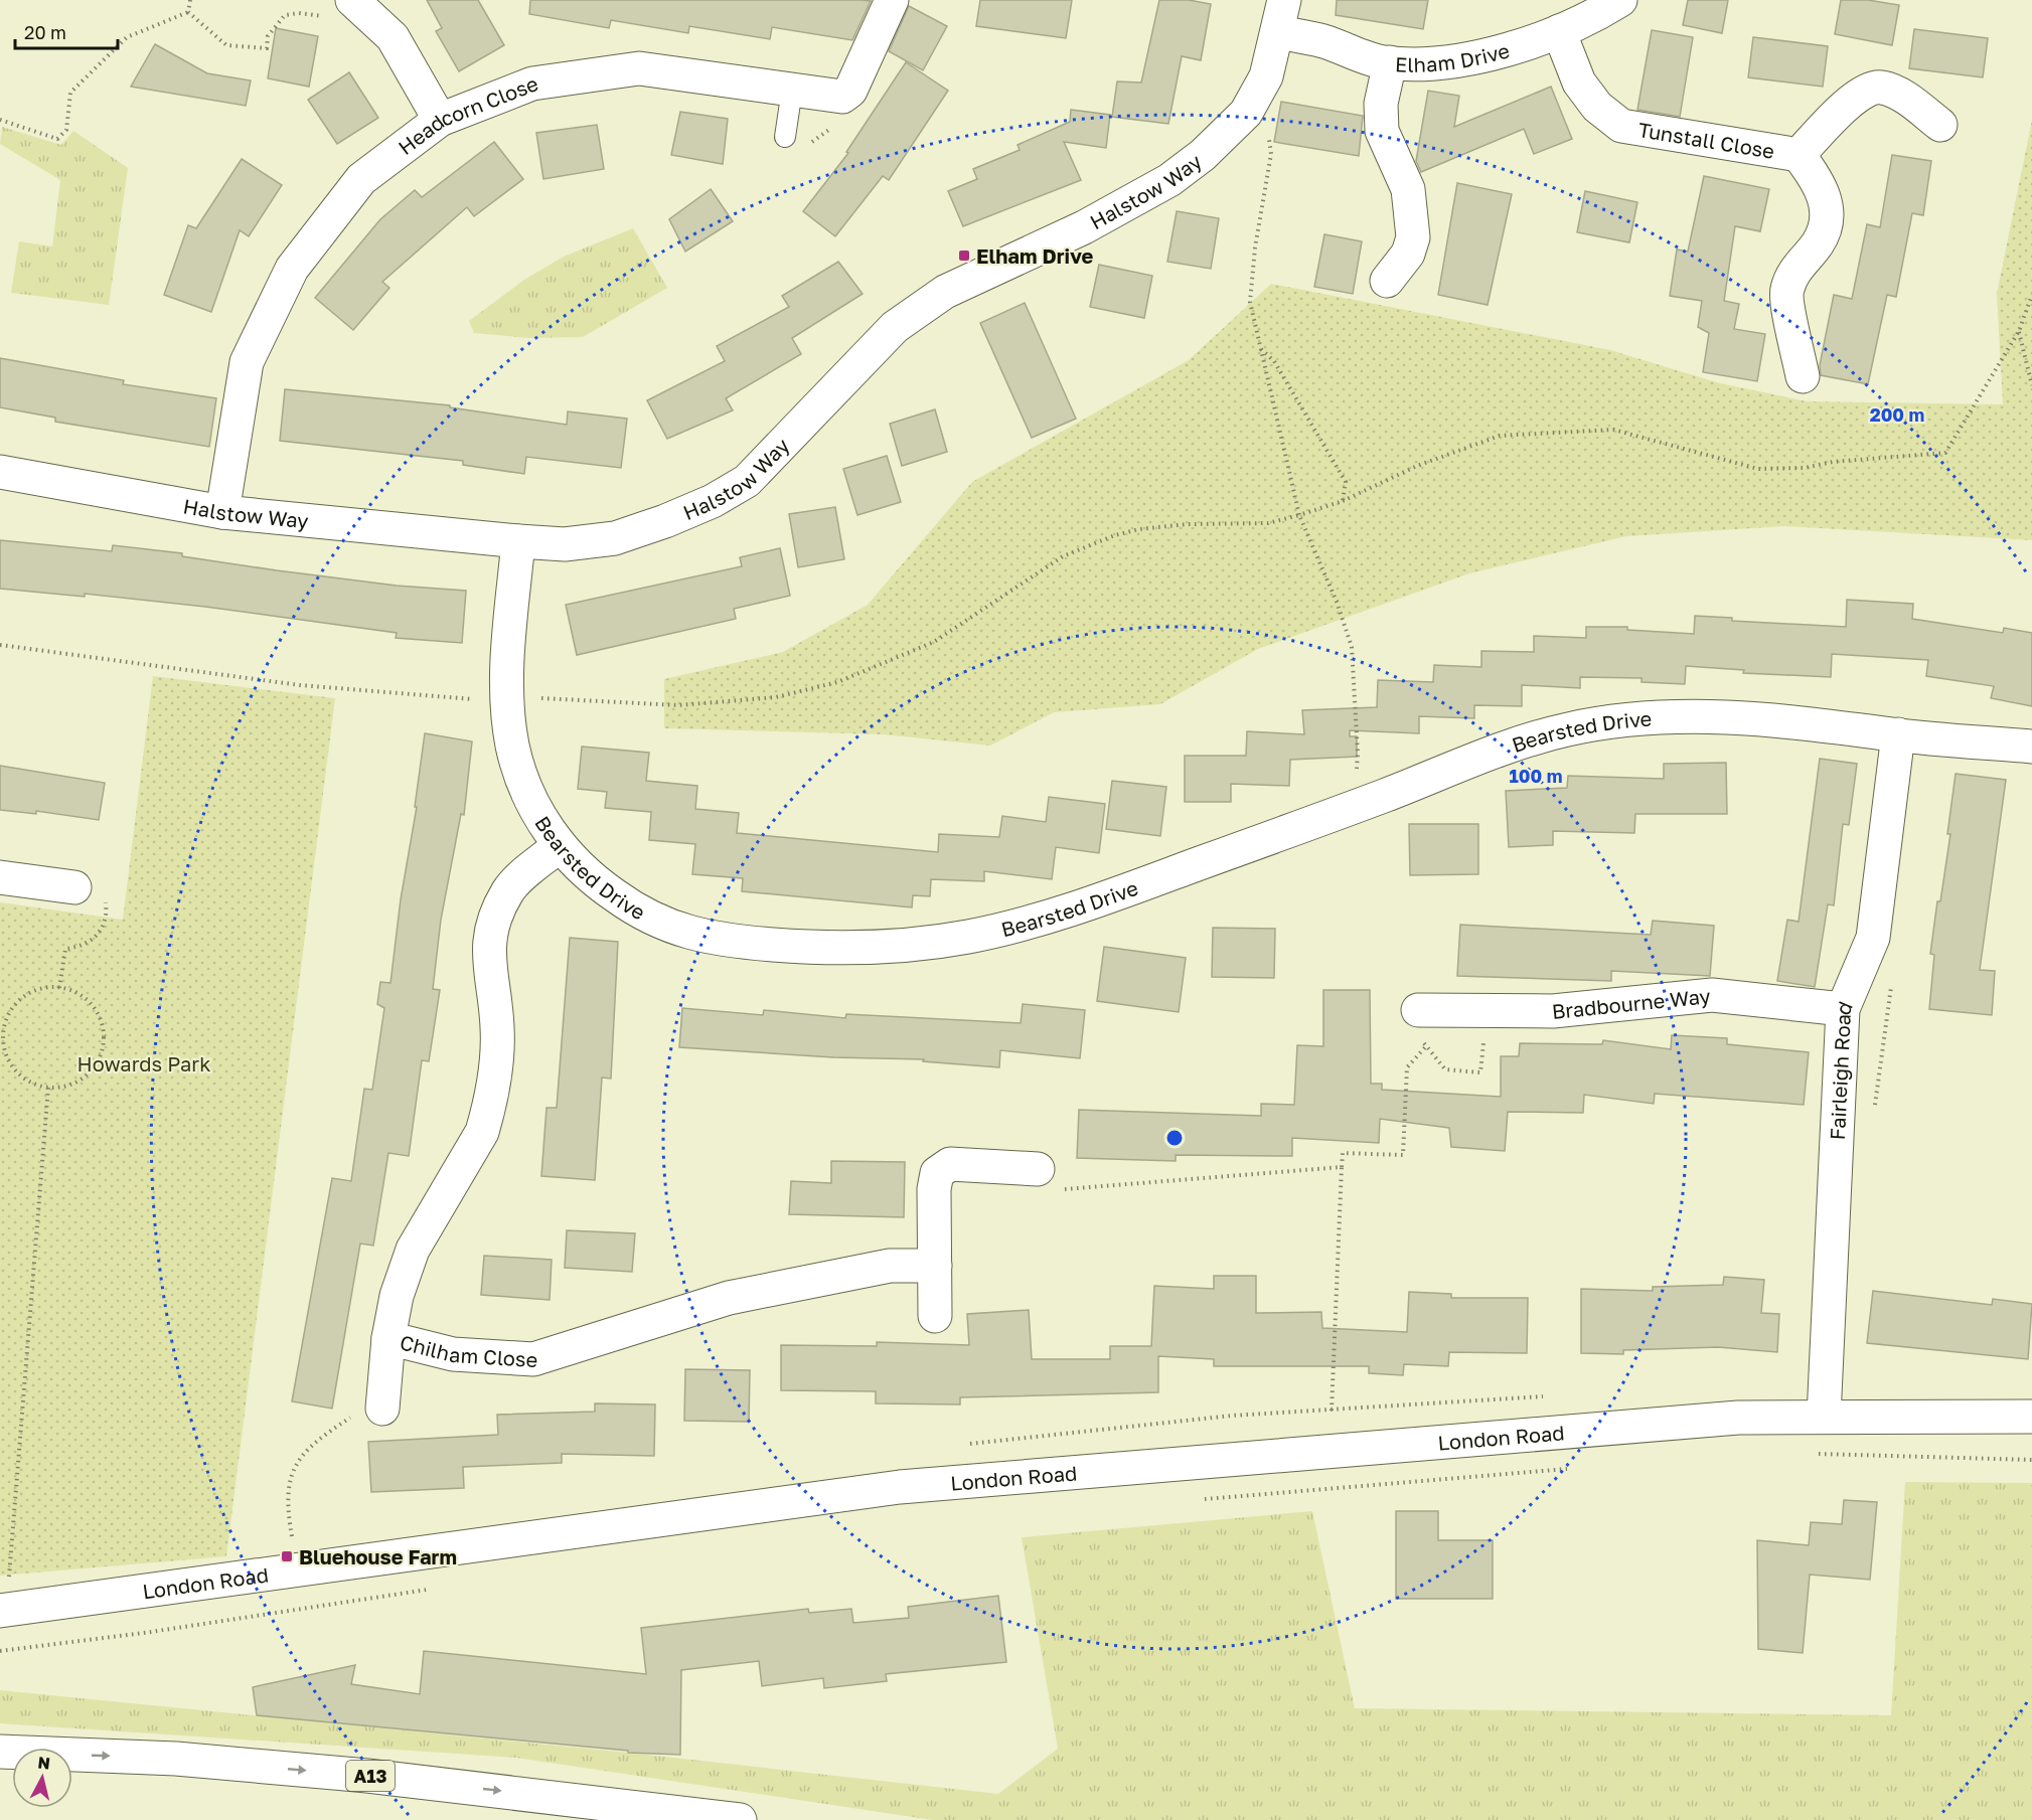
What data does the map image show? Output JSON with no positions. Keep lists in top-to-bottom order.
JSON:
{
  "streets": {
    "main road": [
      "Elham Drive",
      "Headcorn Close",
      "Tunstall Close",
      "Halstow Way",
      "Bearsted Drive",
      "Bradbourne Way",
      "Fairleigh Road",
      "Chilham Close",
      "London Road",
      "A13"
    ]
  },
  "crossings": [
    ["Elham Drive", "Tunstall Close"],
    ["Elham Drive", "Halstow Way"],
    ["Headcorn Close", "Halstow Way"],
    ["Halstow Way", "Bearsted Drive"],
    ["Bearsted Drive", "Fairleigh Road"],
    ["Bearsted Drive", "Chilham Close"],
    ["Bradbourne Way", "Fairleigh Road"],
    ["Fairleigh Road", "London Road"]
  ],
  "parks": ["Howards Park"],
  "places": {
    "transit": ["Elham Drive", "Bluehouse Farm"]
  },
  "scale_bar": "20 m",
  "north": "top",
  "rings": ["200 m", "100 m"]
}
